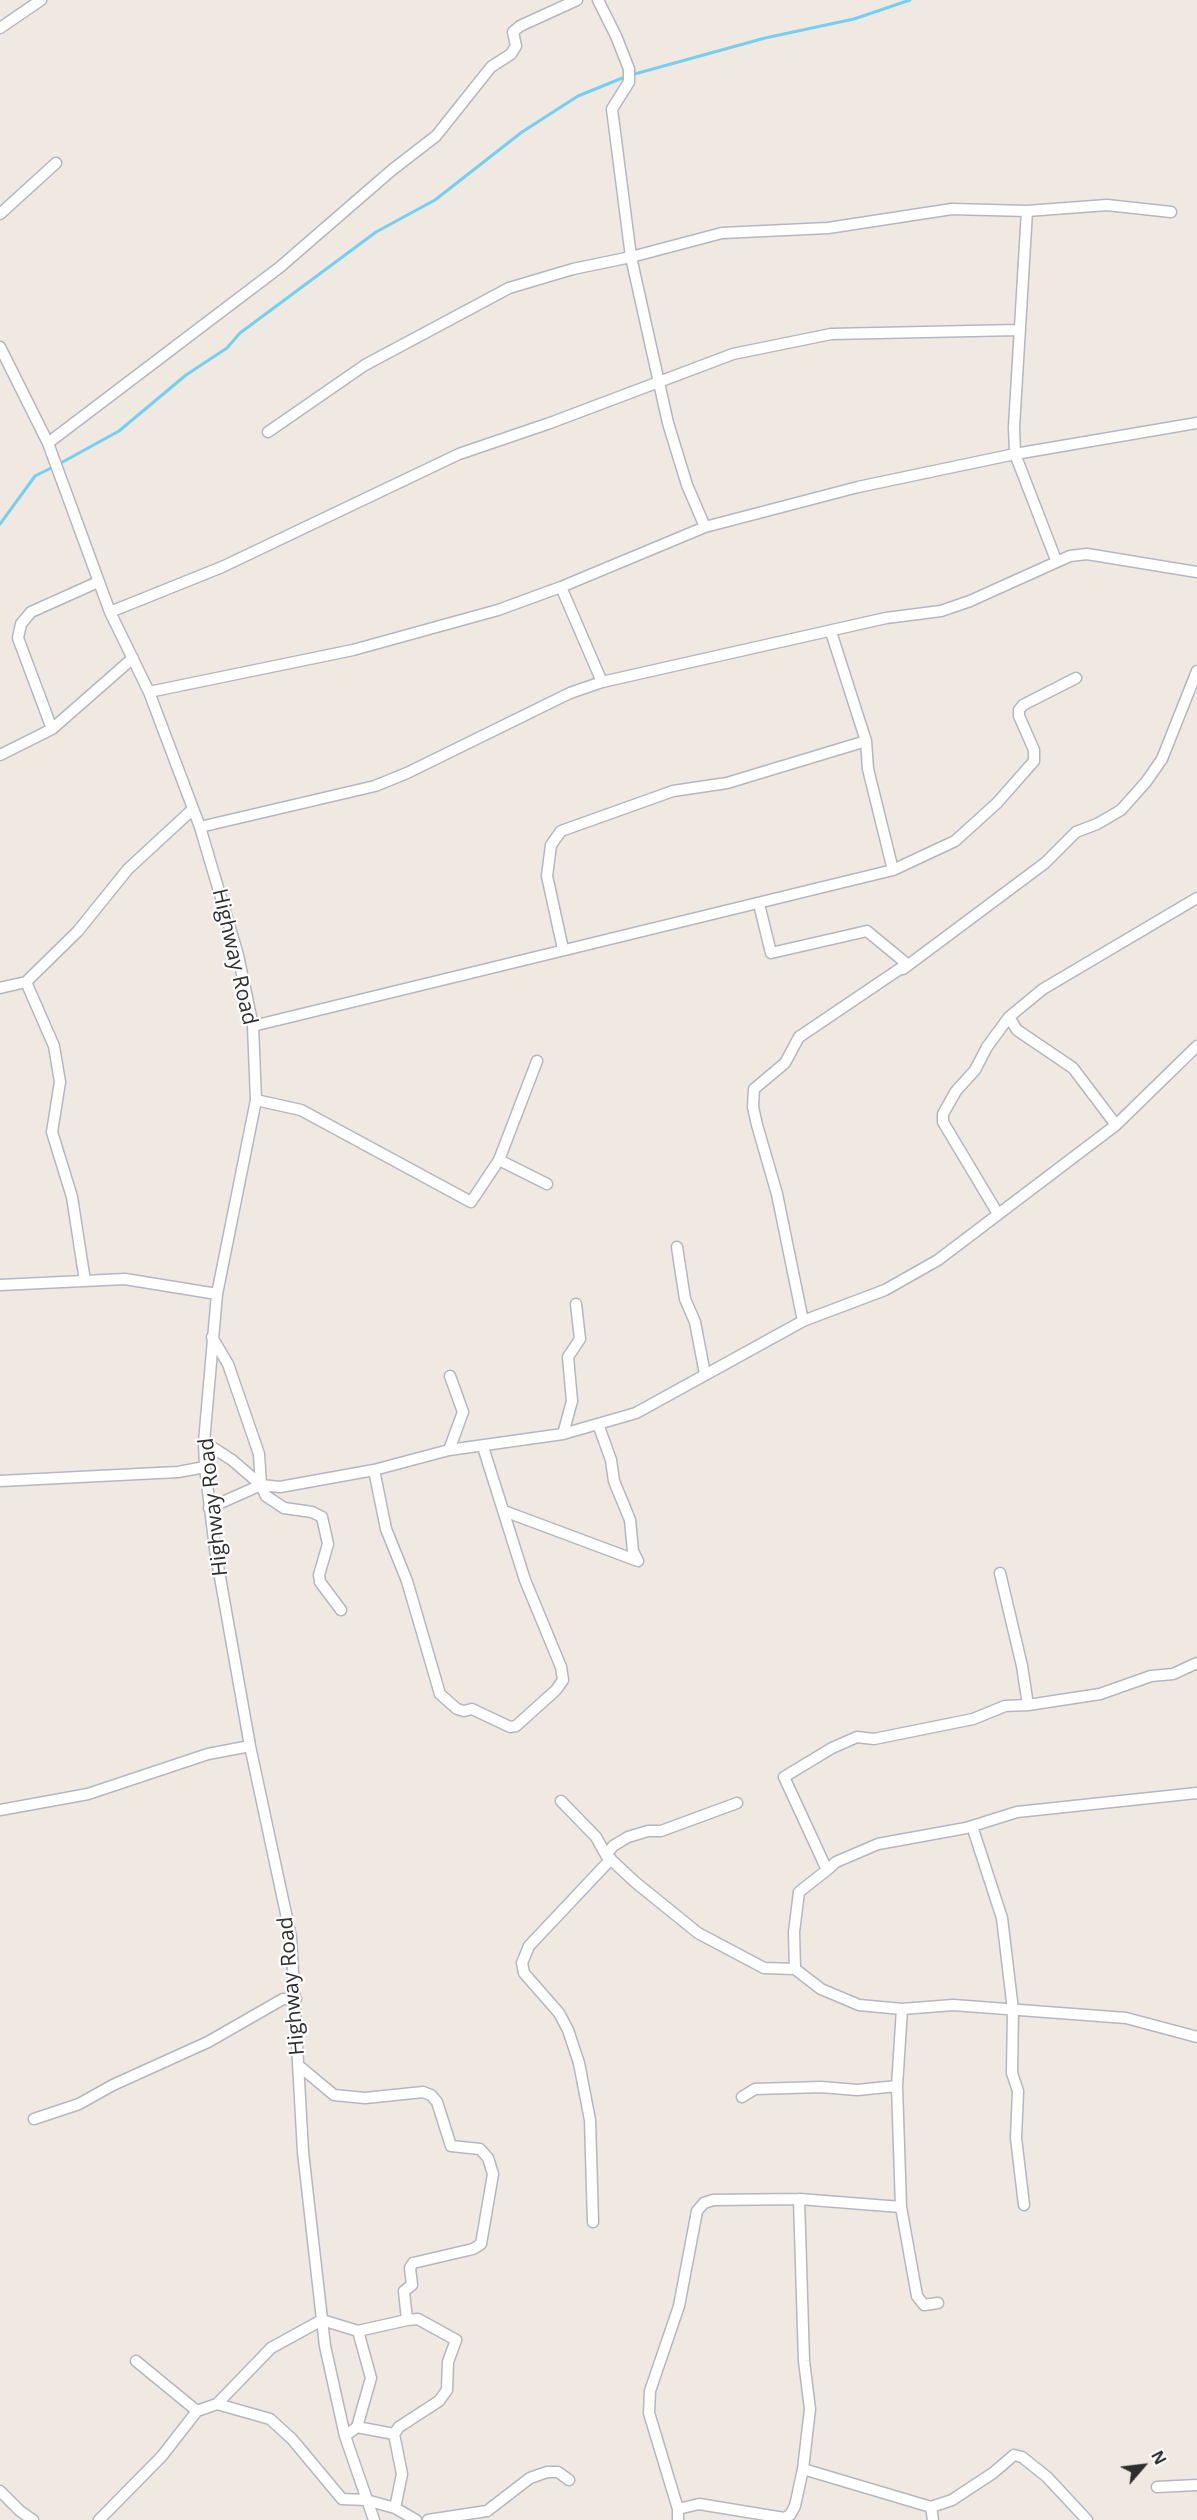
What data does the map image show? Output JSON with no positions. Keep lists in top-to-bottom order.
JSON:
{
  "streets": {
    "street": ["Highway Road"]
  },
  "north": "top right"
}
